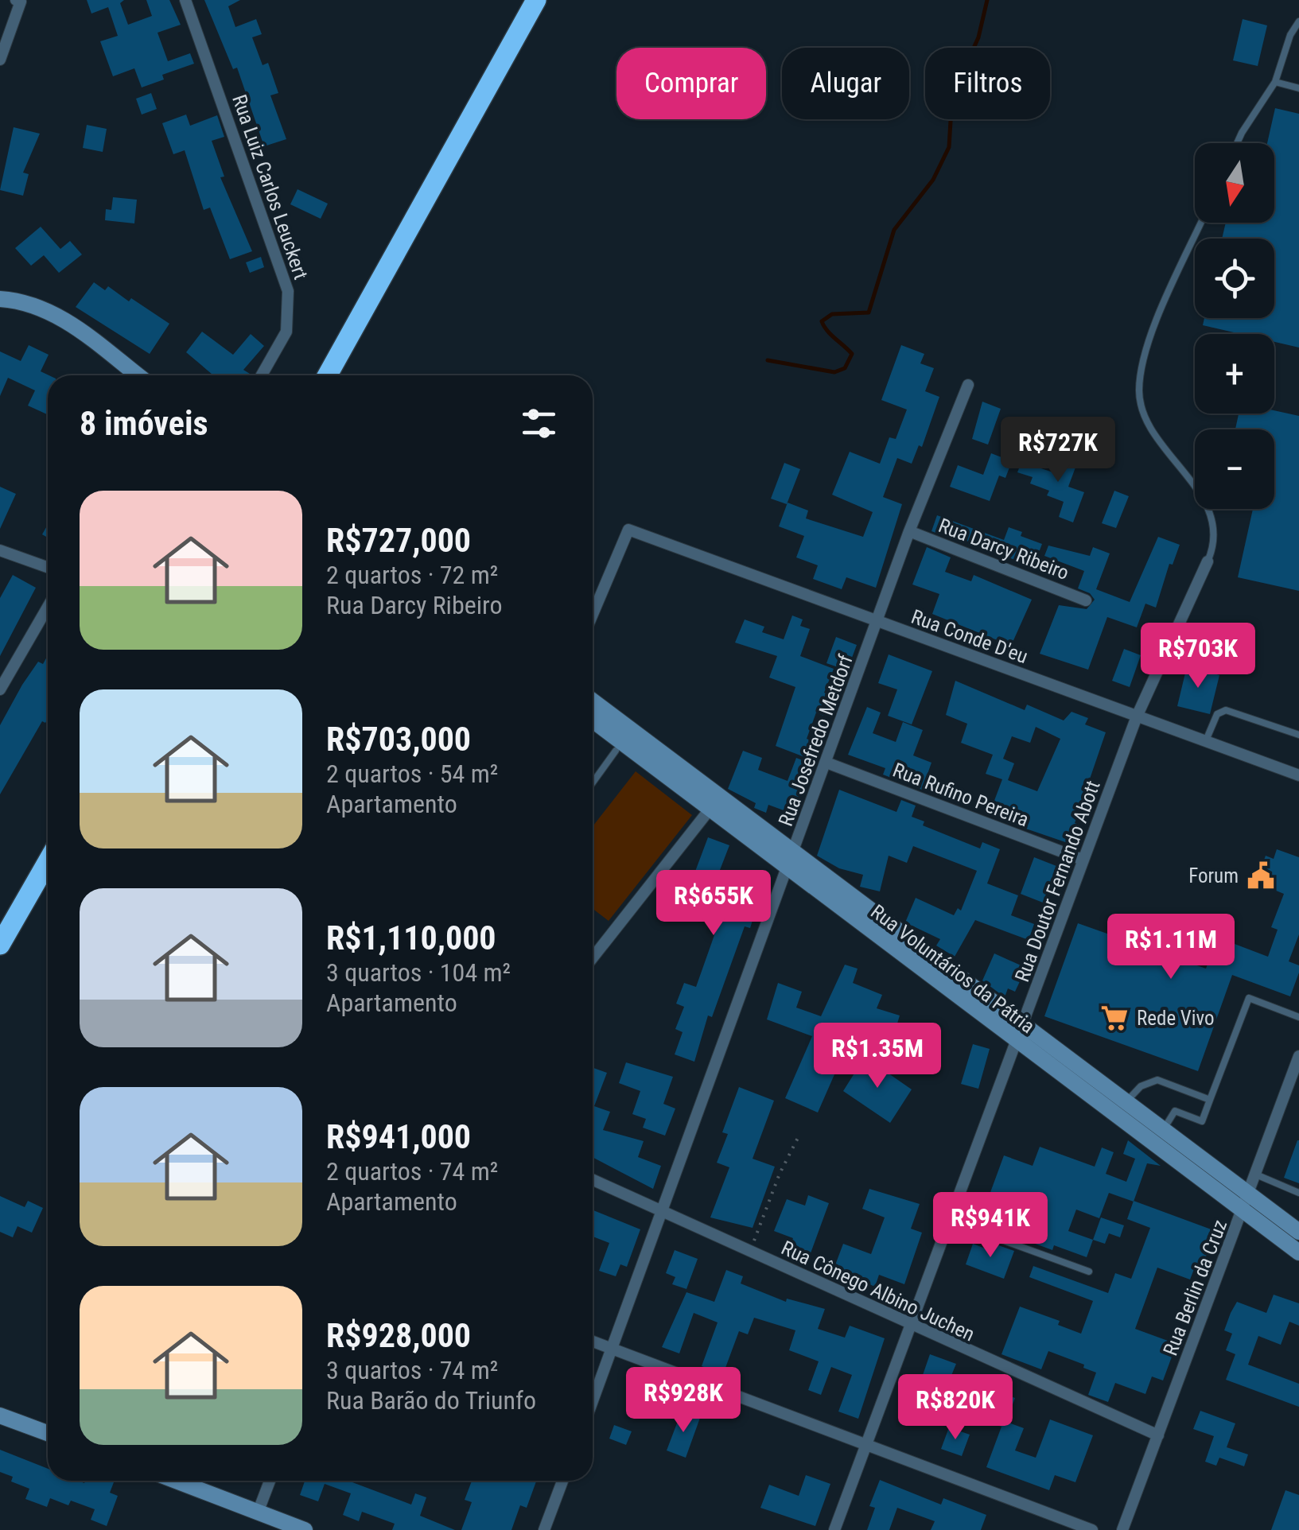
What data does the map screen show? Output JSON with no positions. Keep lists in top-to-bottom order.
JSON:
{
  "streets": {
    "main road": ["Rua Voluntários da Pátria"],
    "street": [
      "Rua Luiz Carlos Leuckert",
      "Rua Darcy Ribeiro",
      "Rua Conde D'eu",
      "Rua Josefredo Metdorf",
      "Rua Rufino Pereira",
      "Rua Doutor Fernando Abott",
      "Rua Berlin da Cruz",
      "Rua Cônego Albino Juchen"
    ]
  },
  "crossings": [
    ["Rua Darcy Ribeiro", "Rua Josefredo Metdorf"],
    ["Rua Conde D'eu", "Rua Josefredo Metdorf"],
    ["Rua Conde D'eu", "Rua Doutor Fernando Abott"],
    ["Rua Josefredo Metdorf", "Rua Rufino Pereira"],
    ["Rua Josefredo Metdorf", "Rua Voluntários da Pátria"],
    ["Rua Josefredo Metdorf", "Rua Cônego Albino Juchen"],
    ["Rua Rufino Pereira", "Rua Doutor Fernando Abott"],
    ["Rua Doutor Fernando Abott", "Rua Voluntários da Pátria"],
    ["Rua Doutor Fernando Abott", "Rua Cônego Albino Juchen"],
    ["Rua Voluntários da Pátria", "Rua Berlin da Cruz"],
    ["Rua Berlin da Cruz", "Rua Cônego Albino Juchen"]
  ],
  "places": {
    "public building": ["Forum"],
    "supermarket": ["Rede Vivo"]
  },
  "north": "bottom",
  "page": {
    "chip": ["Comprar", "Alugar", "Filtros"],
    "map_buttons": ["+", "−"],
    "heading": "8 imóveis",
    "price": [
      "R$727K",
      "R$703K",
      "R$655K",
      "R$1.11M",
      "R$1.35M",
      "R$941K",
      "R$928K",
      "R$820K"
    ],
    "list": [
      {
        "name": "R$727,000",
        "note": "2 quartos · 72 m² · Rua Darcy Ribeiro"
      },
      {
        "name": "R$703,000",
        "note": "2 quartos · 54 m² · Apartamento"
      },
      {
        "name": "R$1,110,000",
        "note": "3 quartos · 104 m² · Apartamento"
      },
      {
        "name": "R$941,000",
        "note": "2 quartos · 74 m² · Apartamento"
      },
      {
        "name": "R$928,000",
        "note": "3 quartos · 74 m² · Rua Barão do Triunfo"
      }
    ]
  }
}
